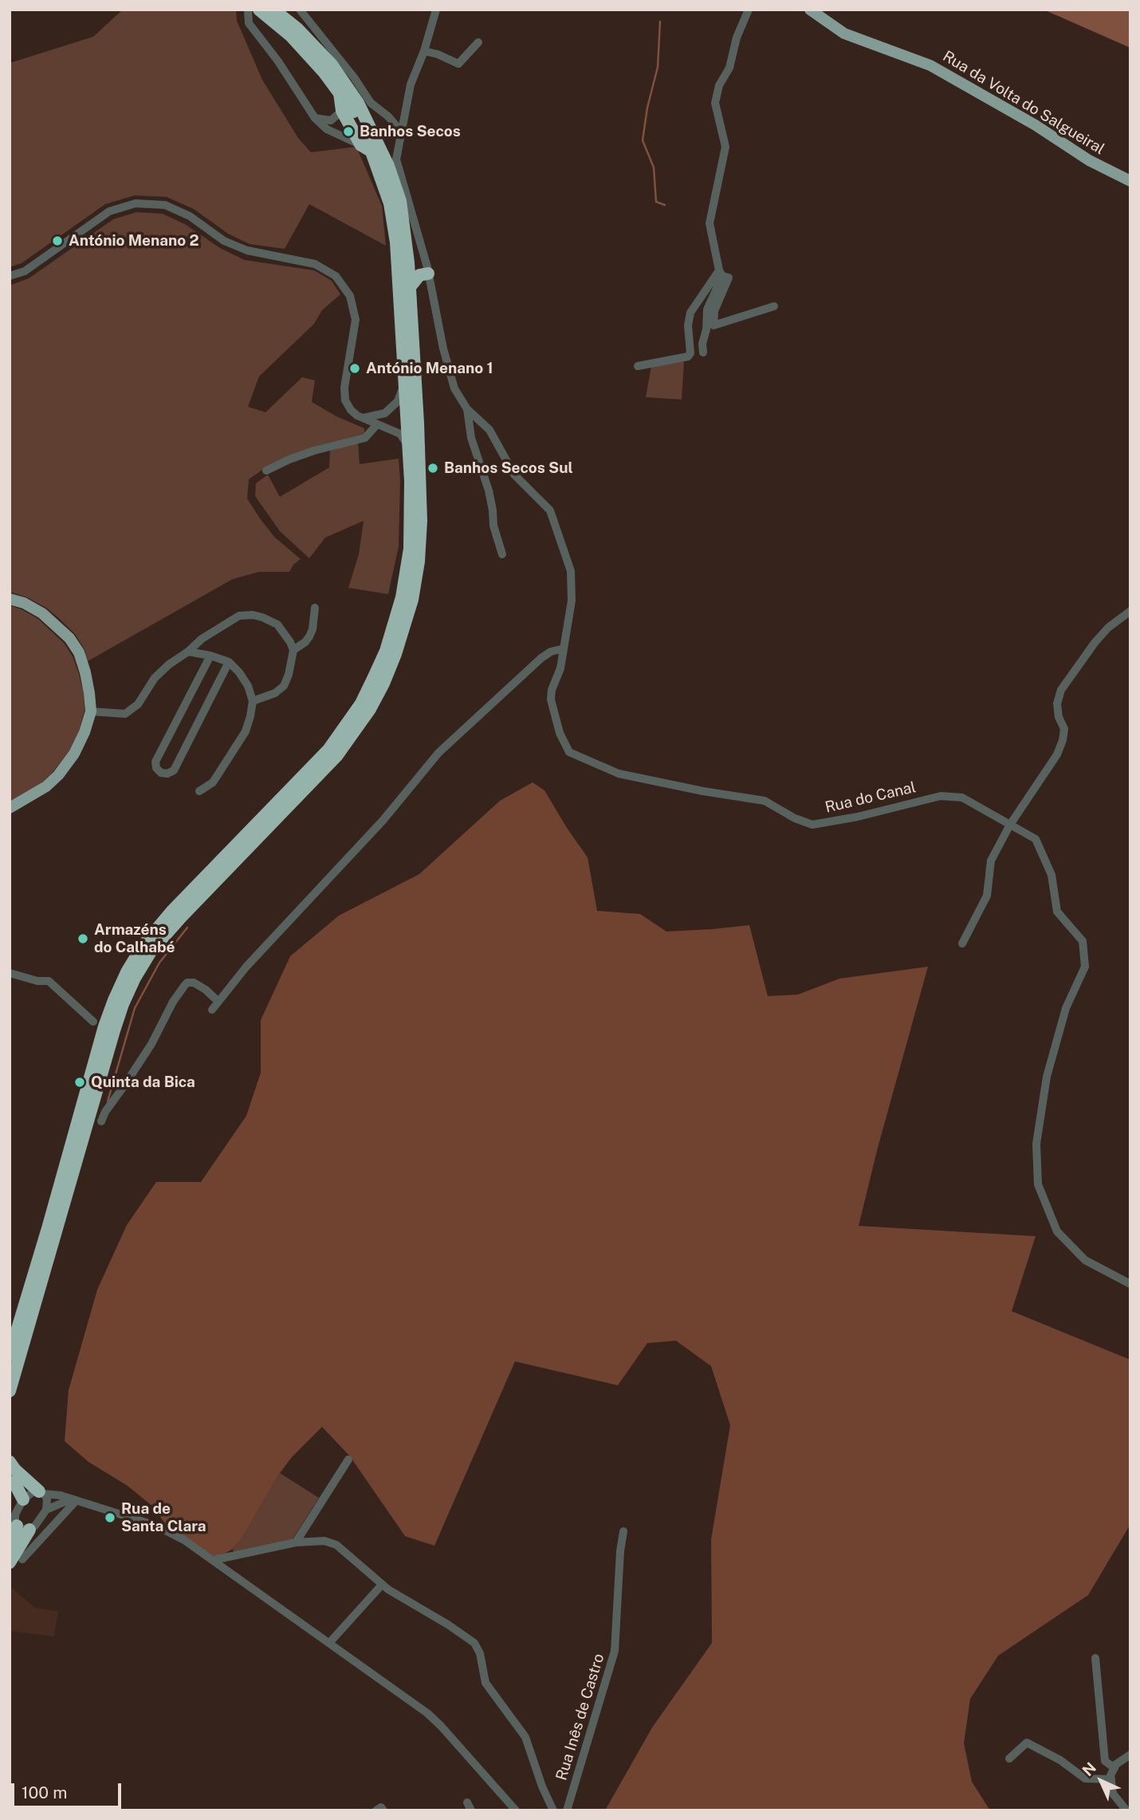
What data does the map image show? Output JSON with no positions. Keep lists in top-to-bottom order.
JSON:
{
  "streets": {
    "main road": ["Rua da Volta do Salgueiral"],
    "street": ["Rua do Canal", "Rua Inês de Castro"]
  },
  "places": [
    "Banhos Secos",
    "António Menano 2",
    "António Menano 1",
    "Banhos Secos Sul",
    "Armazéns do Calhabé",
    "Quinta da Bica",
    "Rua de Santa Clara"
  ],
  "scale_bar": "100 m",
  "north": "top left"
}
